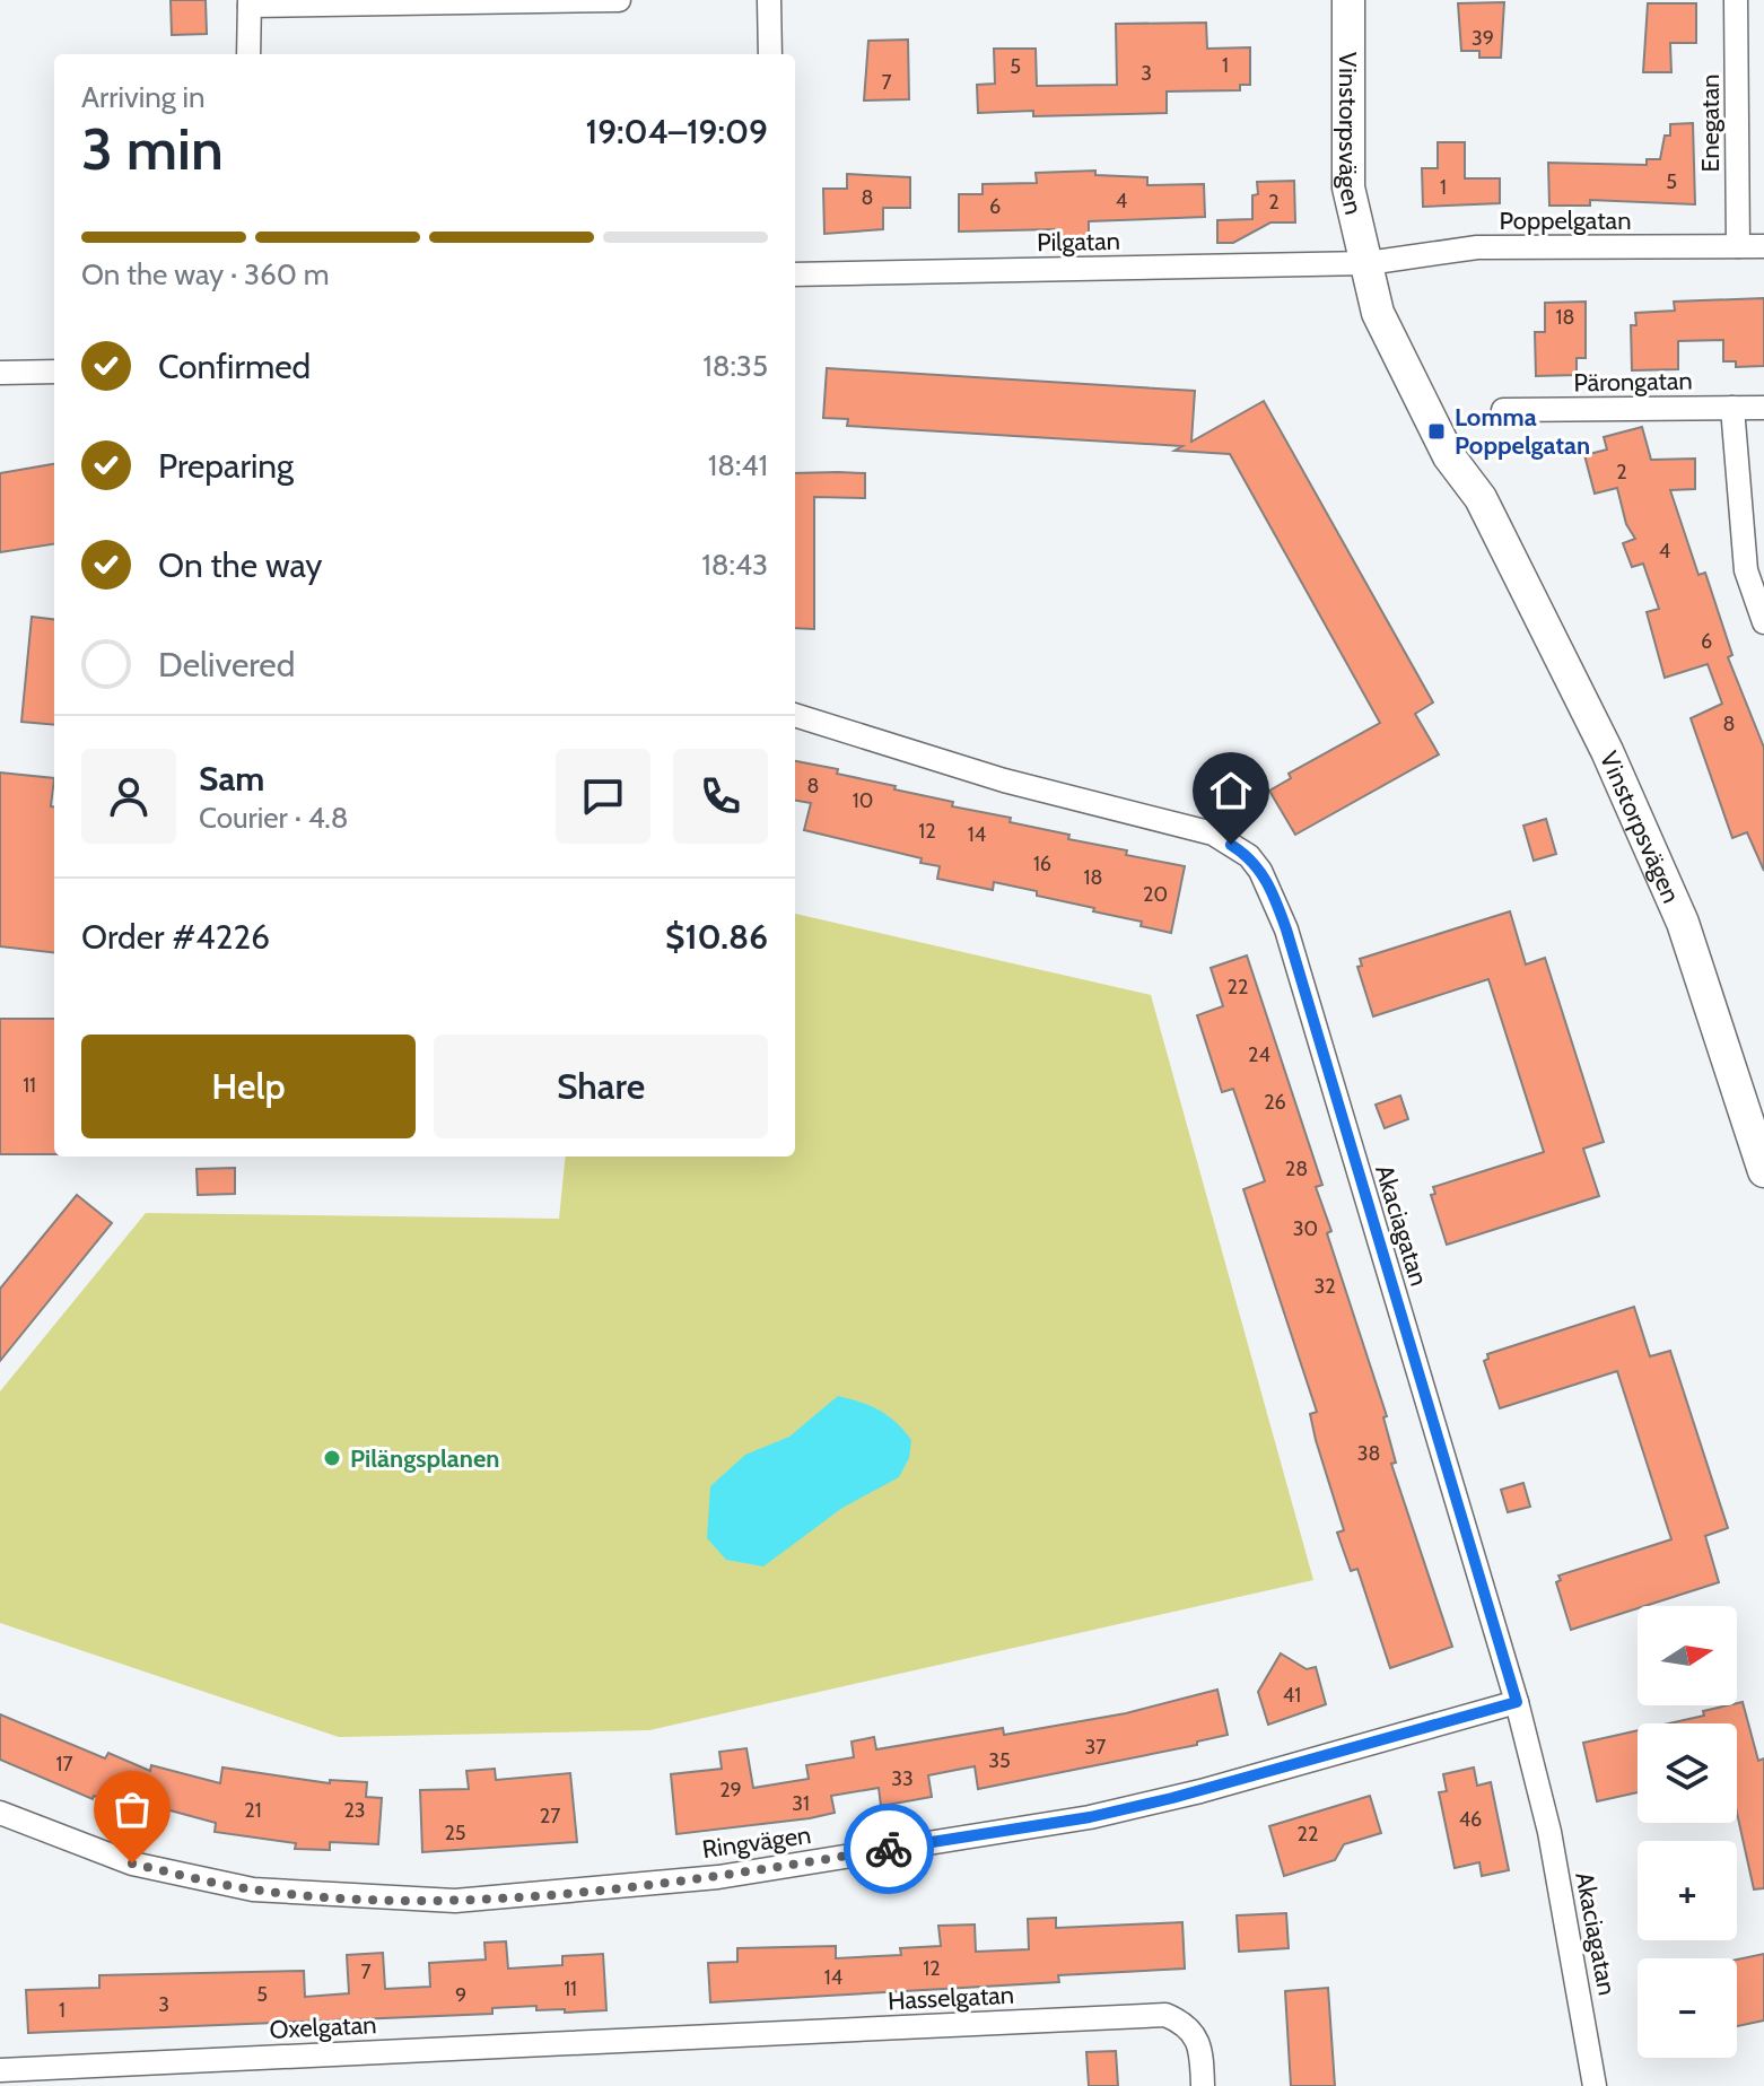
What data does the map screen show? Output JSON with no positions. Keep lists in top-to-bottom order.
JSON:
{
  "streets": {
    "street": [
      "Enegatan",
      "Vinstorpsvägen",
      "Poppelgatan",
      "Pilgatan",
      "Pärongatan",
      "Akaciagatan",
      "Ringvägen",
      "Hasselgatan",
      "Oxelgatan"
    ]
  },
  "crossings": [
    ["Enegatan", "Poppelgatan"],
    ["Vinstorpsvägen", "Poppelgatan"],
    ["Vinstorpsvägen", "Pilgatan"],
    ["Poppelgatan", "Pilgatan"],
    ["Akaciagatan", "Ringvägen"],
    ["Hasselgatan", "Oxelgatan"]
  ],
  "places": {
    "transit": ["Lomma Poppelgatan"],
    "other": ["Pilängsplanen"]
  },
  "house_numbers": [
    "39",
    "1",
    "5",
    "3",
    "7",
    "5",
    "1",
    "8",
    "4",
    "2",
    "6",
    "18",
    "2",
    "4",
    "6",
    "8",
    "8",
    "10",
    "12",
    "14",
    "16",
    "18",
    "20",
    "22",
    "24",
    "11",
    "26",
    "28",
    "30",
    "32",
    "38",
    "41",
    "37",
    "35",
    "17",
    "33",
    "29",
    "31",
    "21",
    "23",
    "27",
    "46",
    "25",
    "22",
    "12",
    "7",
    "14",
    "11",
    "5",
    "9",
    "3",
    "1"
  ],
  "north": "right",
  "page": {
    "heading": ["3 min", "Arriving in", "19:04–19:09"],
    "panel": [
      "Sam",
      "Courier · 4.8",
      "Order #4226",
      "$10.86"
    ],
    "bar": "On the way · 360 m",
    "list": [
      ["Confirmed", "18:35"],
      ["Preparing", "18:41"],
      ["On the way", "18:43"],
      "Delivered"
    ],
    "buttons": ["Help", "Share"],
    "map_buttons": ["+", "−"]
  }
}
